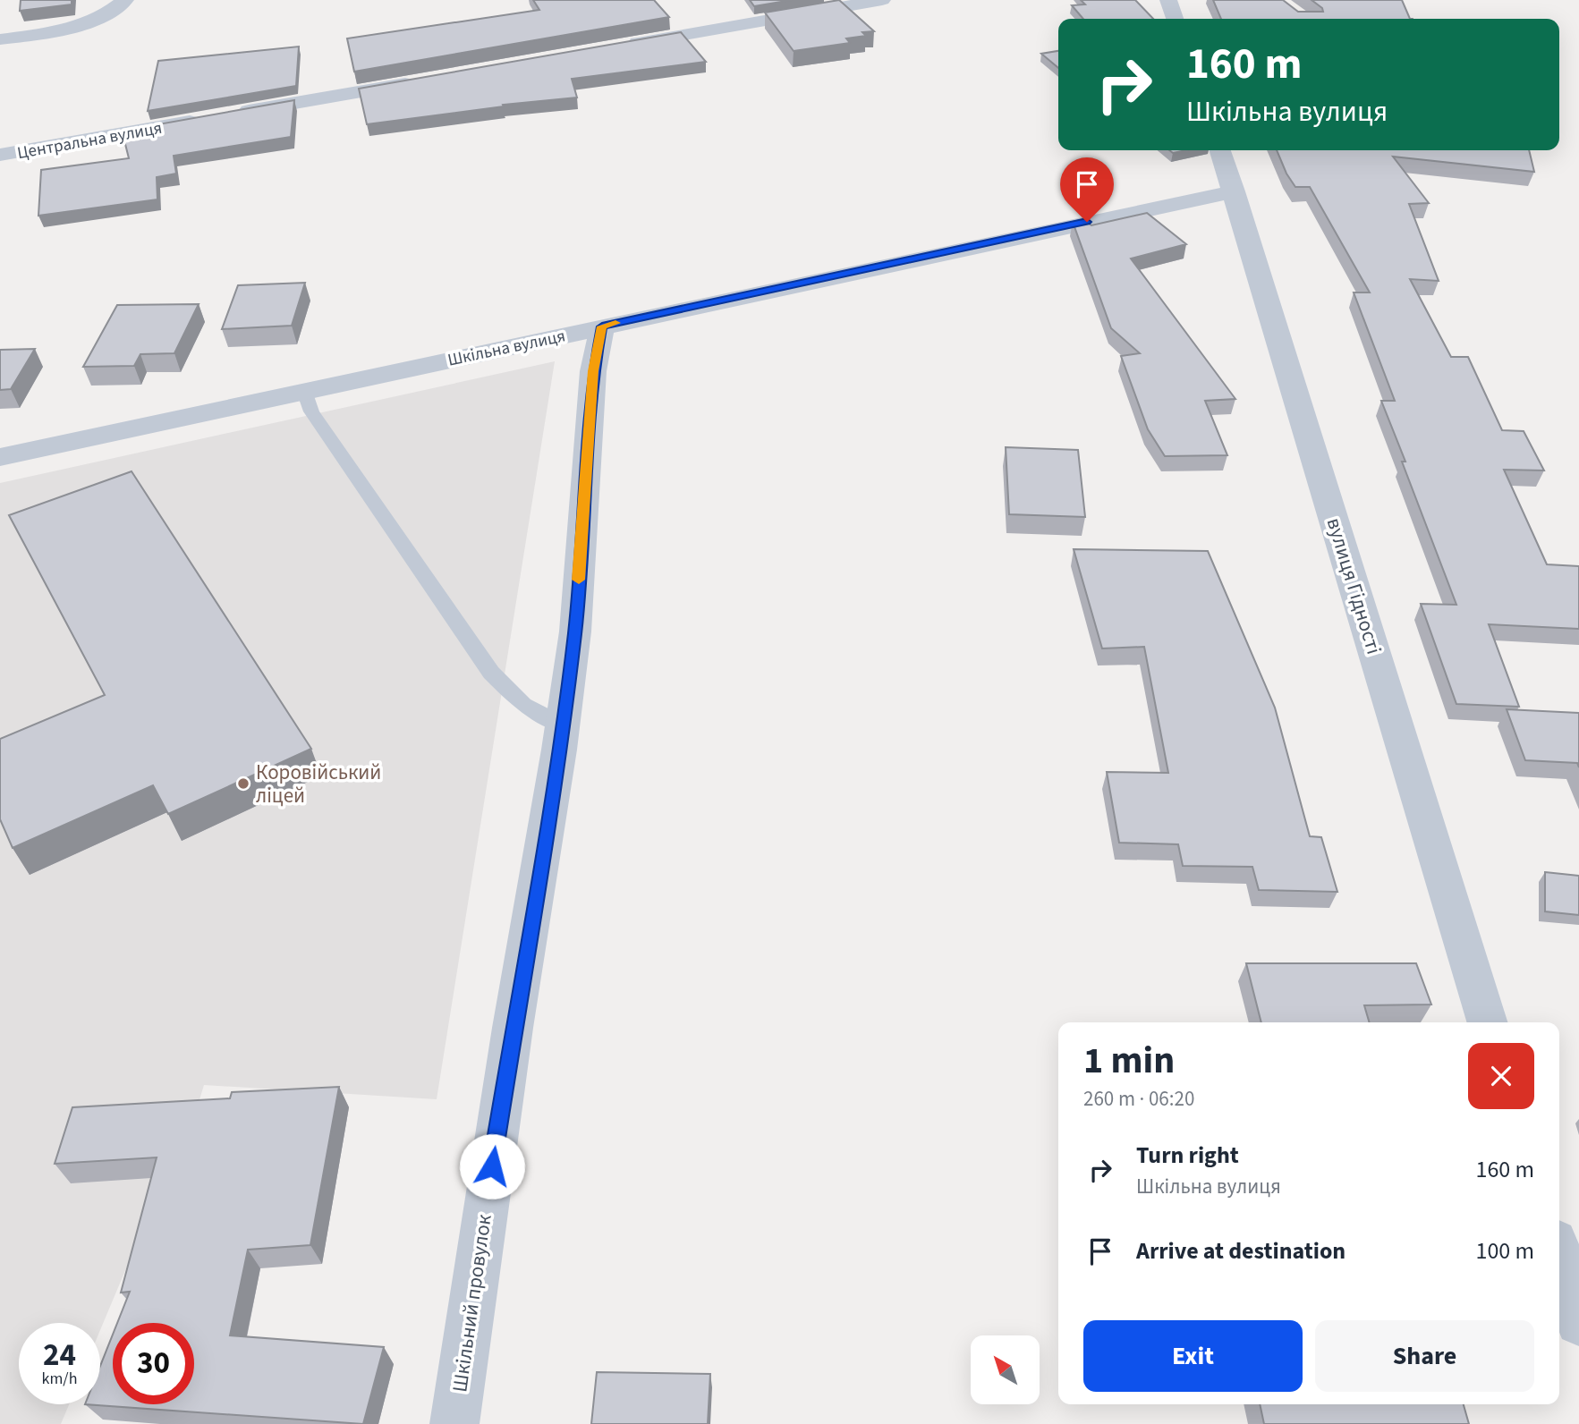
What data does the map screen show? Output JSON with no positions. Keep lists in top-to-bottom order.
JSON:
{
  "streets": {
    "street": [
      "Центральна вулиця",
      "Шкільна вулиця",
      "вулиця Гідності",
      "Шкільний провулок"
    ]
  },
  "crossings": [
    ["Шкільна вулиця", "вулиця Гідності"],
    ["Шкільна вулиця", "Шкільний провулок"]
  ],
  "places": ["Коровійський ліцей"],
  "north": "top left",
  "page": {
    "turn": ["160 m", "Шкільна вулиця"],
    "heading": ["1 min", "260 m · 06:20"],
    "list": [
      {
        "name": "Turn right",
        "note": "Шкільна вулиця",
        "value": "160 m"
      },
      {
        "name": "Arrive at destination",
        "value": "100 m"
      }
    ],
    "buttons": ["Exit", "Share"],
    "speed": "24 km/h",
    "limit": "30"
  }
}
